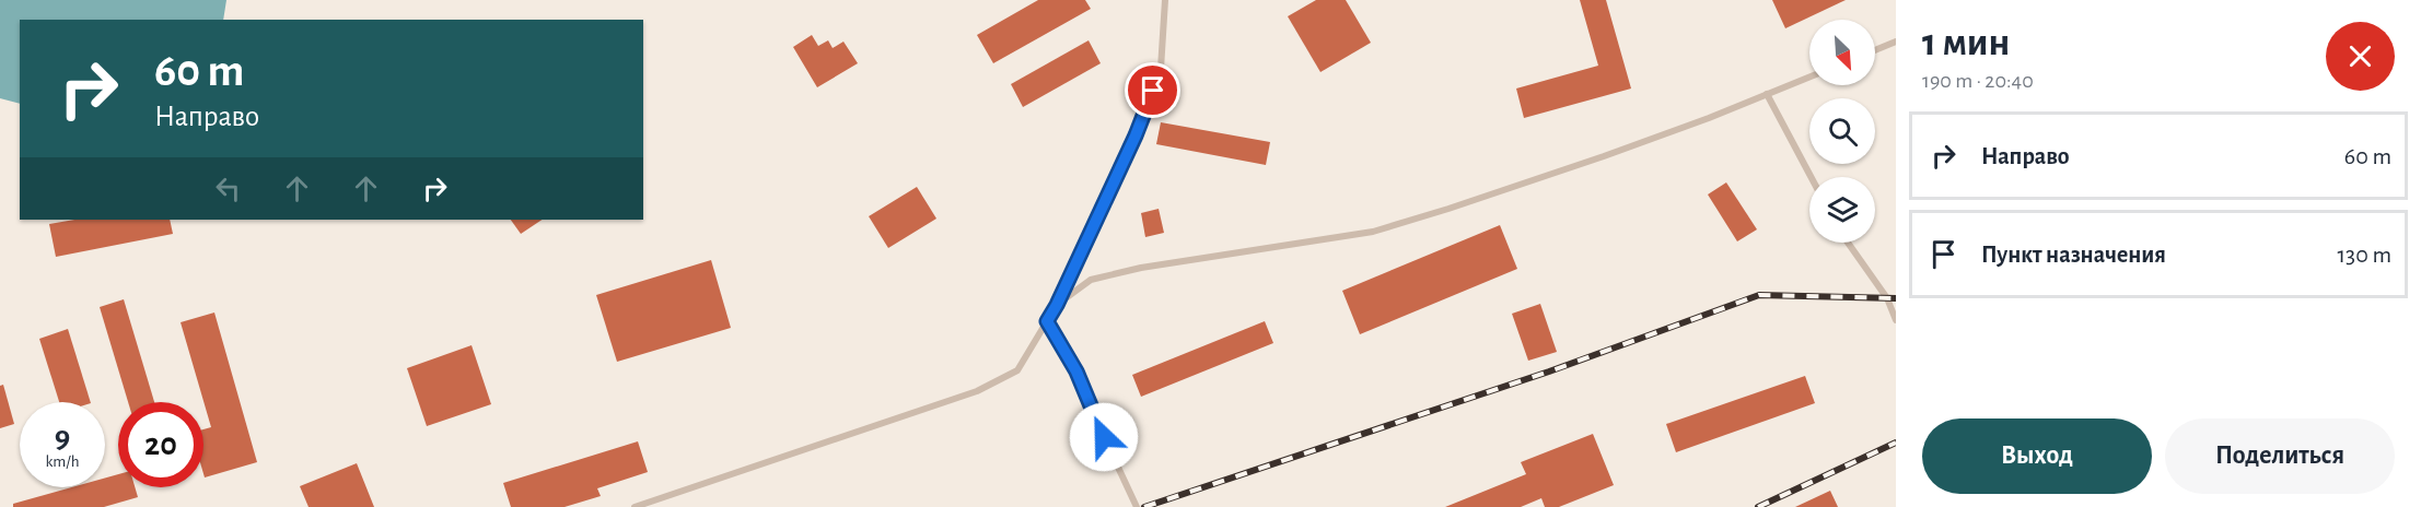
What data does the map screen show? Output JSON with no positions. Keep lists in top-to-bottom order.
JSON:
{
  "north": "bottom right",
  "page": {
    "heading": ["1 мин", "190 m · 20:40"],
    "turn": ["60 m", "Направо"],
    "list": [
      {
        "name": "Направо",
        "value": "60 m"
      },
      {
        "name": "Пункт назначения",
        "value": "130 m"
      }
    ],
    "speed": "9 km/h",
    "limit": "20",
    "buttons": ["Выход", "Поделиться"]
  }
}
